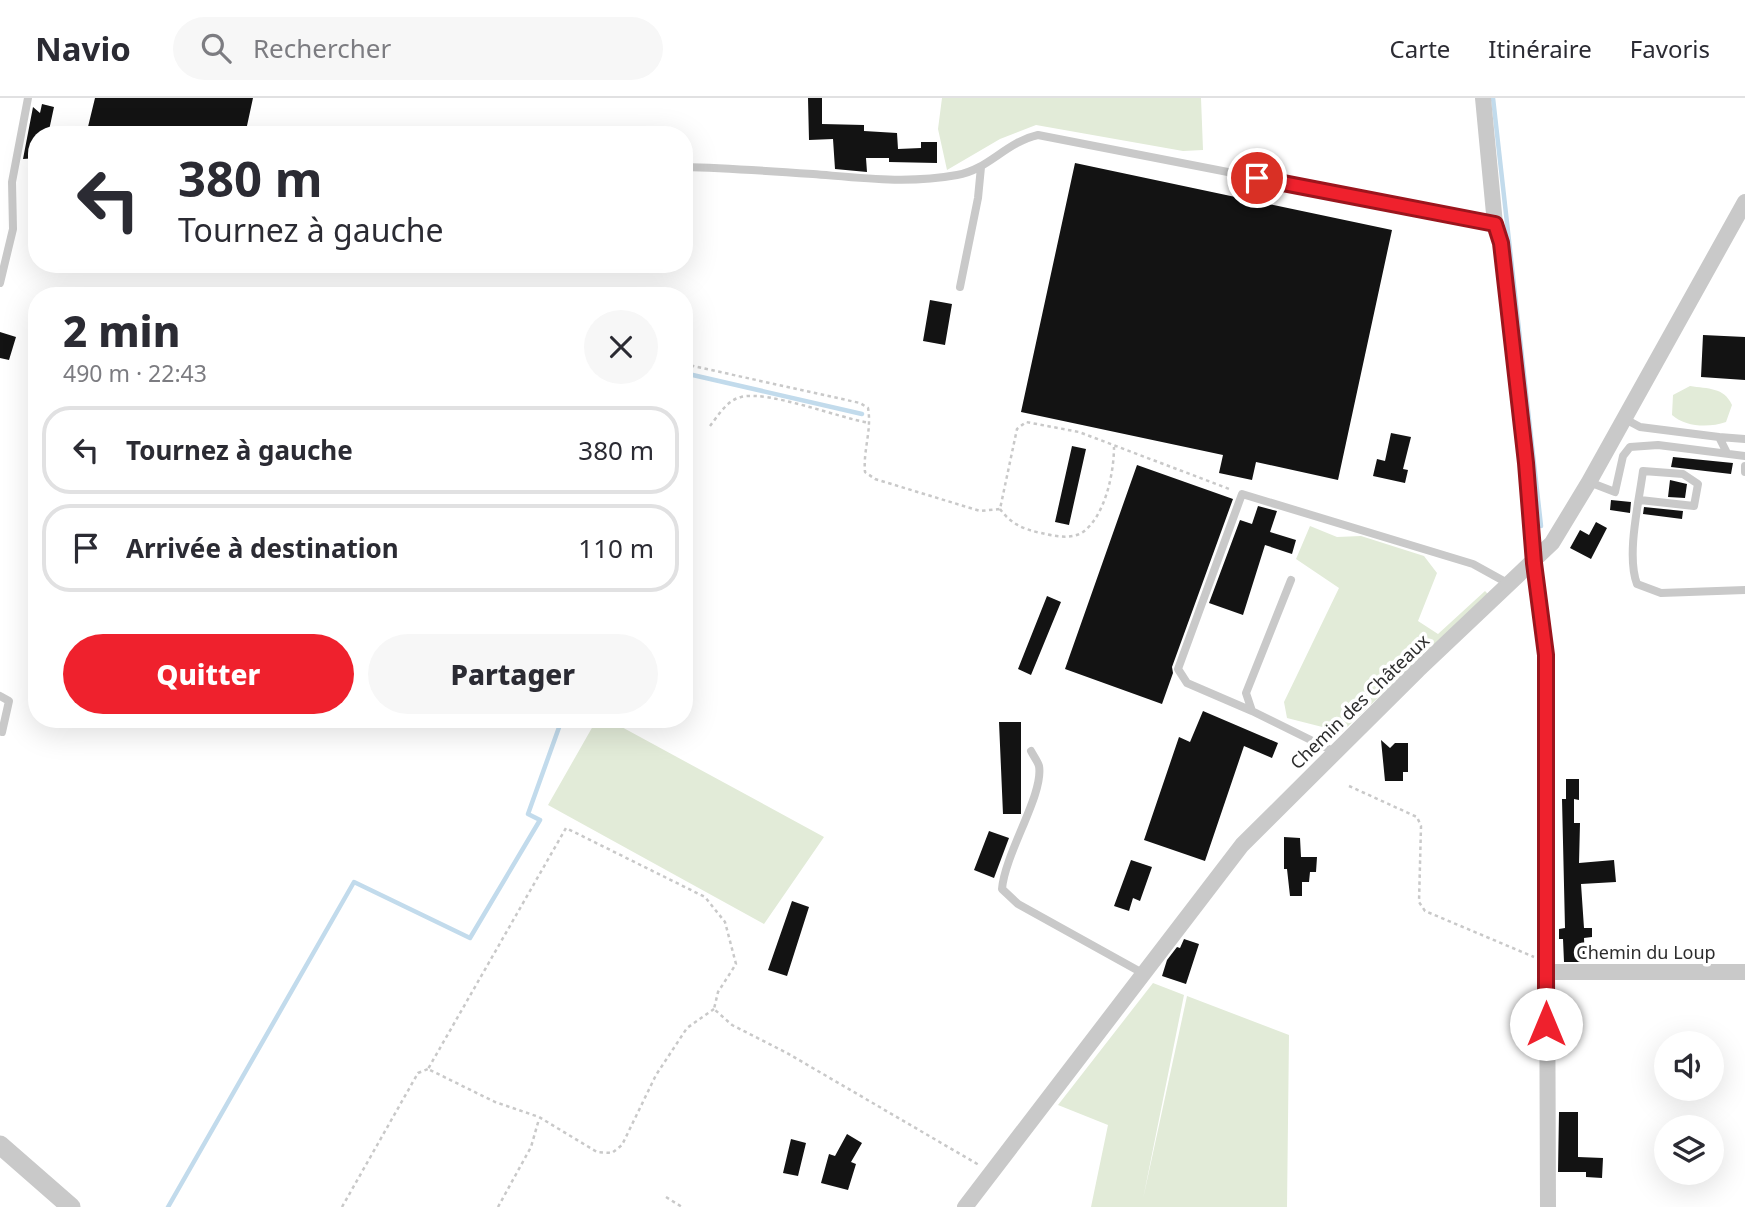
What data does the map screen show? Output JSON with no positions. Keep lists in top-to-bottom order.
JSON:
{
  "streets": {
    "street": ["Chemin des Châteaux", "Chemin du Loup"]
  },
  "page": {
    "header": "Navio",
    "search": "Rechercher",
    "nav": ["Carte", "Itinéraire", "Favoris"],
    "turn": ["380 m", "Tournez à gauche"],
    "heading": ["2 min", "490 m · 22:43"],
    "list": [
      {
        "name": "Tournez à gauche",
        "value": "380 m"
      },
      {
        "name": "Arrivée à destination",
        "value": "110 m"
      }
    ],
    "buttons": ["Quitter", "Partager"]
  }
}
